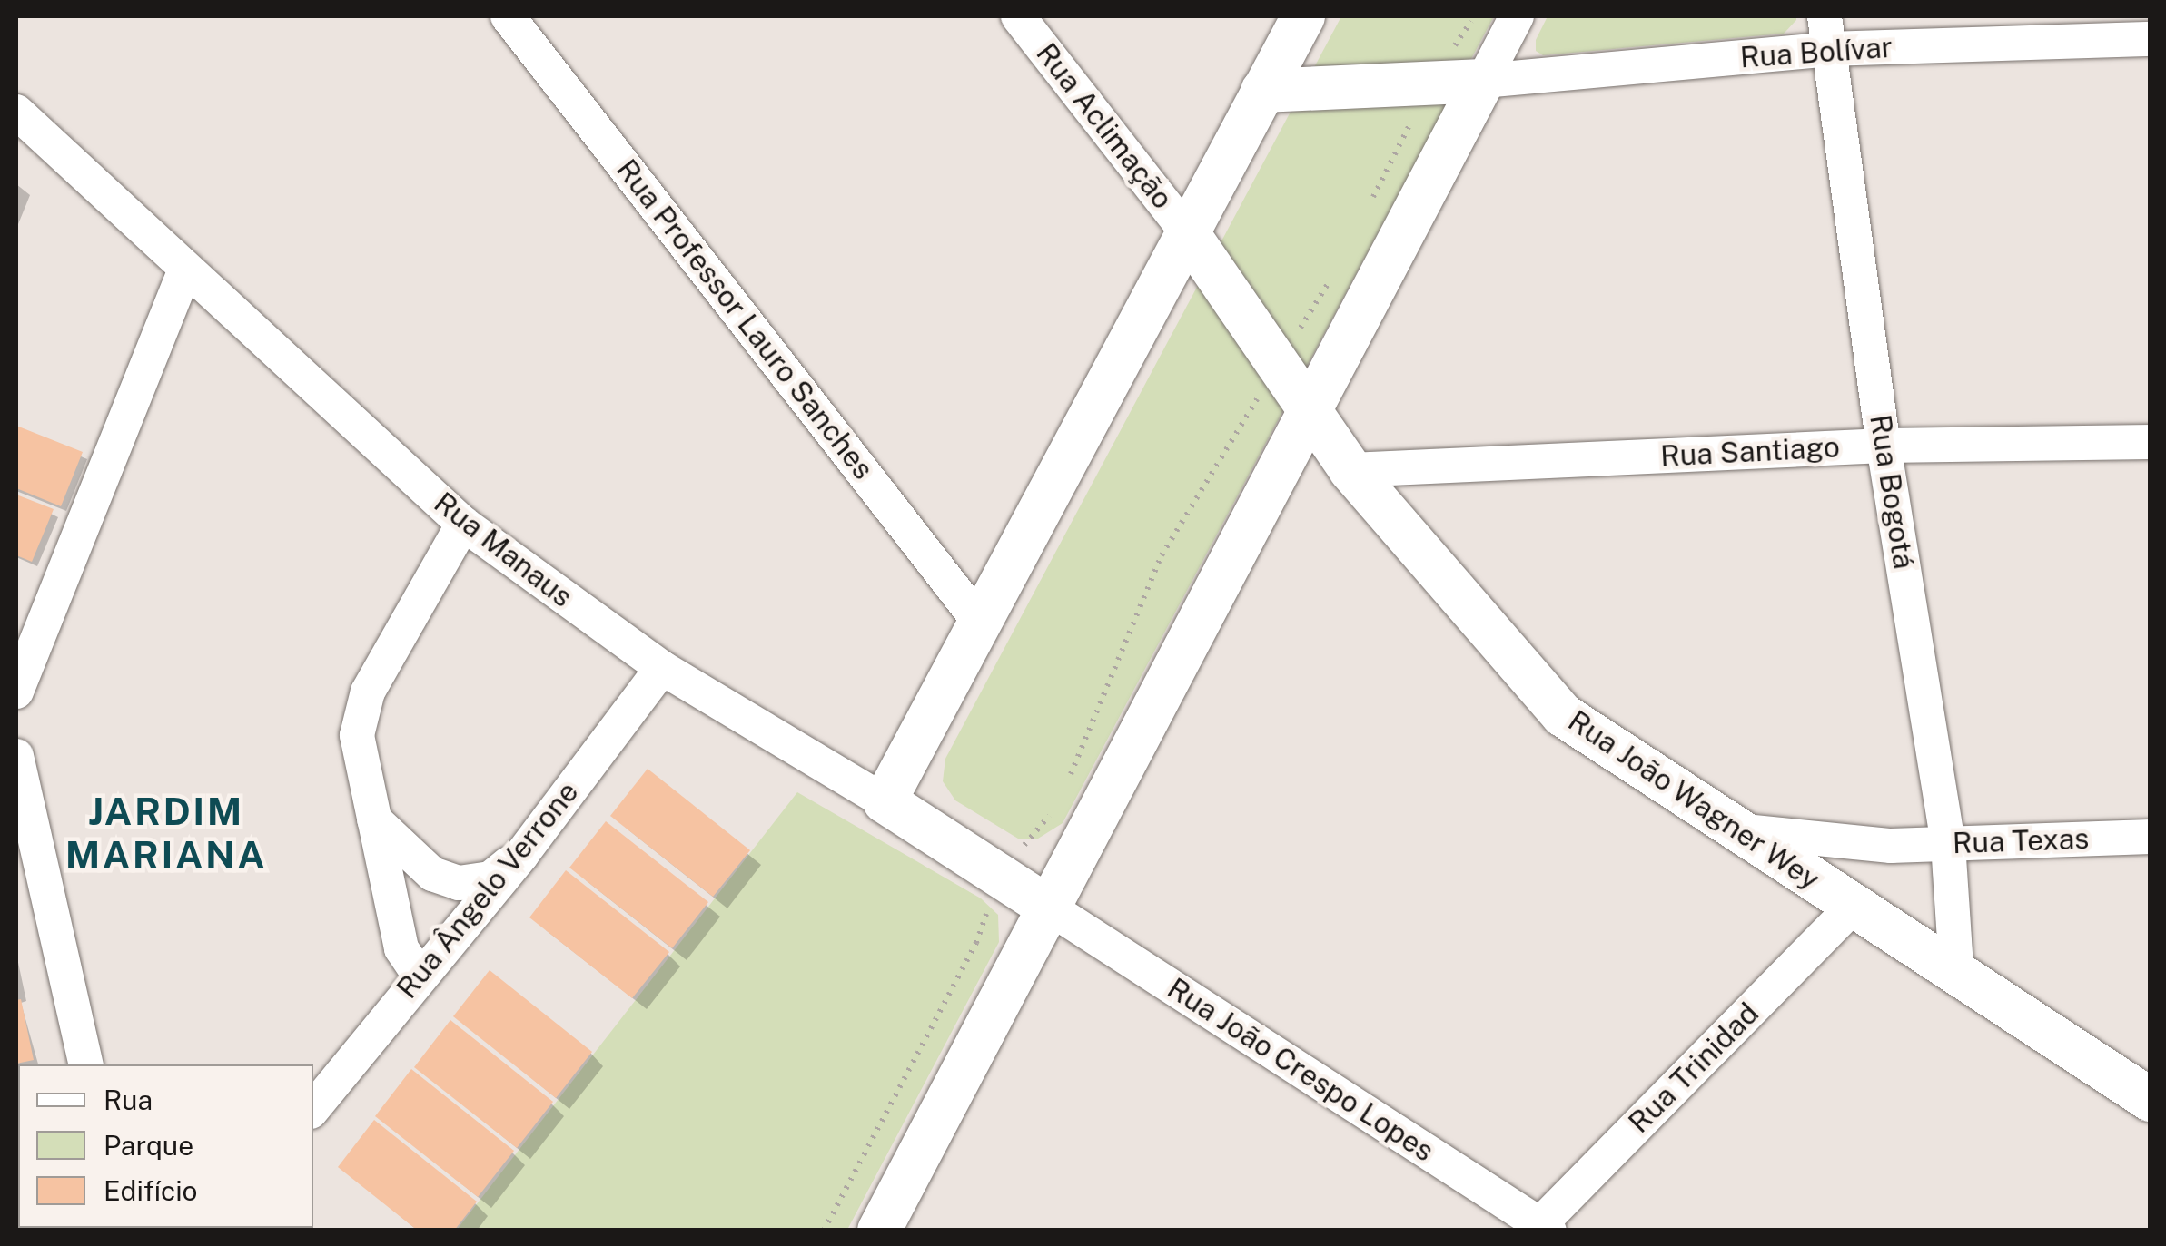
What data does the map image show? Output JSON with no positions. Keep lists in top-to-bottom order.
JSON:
{
  "streets": {
    "street": [
      "Rua Bolívar",
      "Rua Aclimação",
      "Rua Professor Lauro Sanches",
      "Rua Santiago",
      "Rua Bogotá",
      "Rua Manaus",
      "Rua João Wagner Wey",
      "Rua Texas",
      "Rua Ângelo Verrone",
      "Rua Trinidad",
      "Rua João Crespo Lopes"
    ]
  },
  "crossings": [
    ["Rua Bolívar", "Rua Bogotá"],
    ["Rua Aclimação", "Rua João Wagner Wey"],
    ["Rua Santiago", "Rua Bogotá"],
    ["Rua Santiago", "Rua João Wagner Wey"],
    ["Rua Bogotá", "Rua João Wagner Wey"],
    ["Rua Bogotá", "Rua Texas"],
    ["Rua Manaus", "Rua Ângelo Verrone"],
    ["Rua Manaus", "Rua João Crespo Lopes"],
    ["Rua João Wagner Wey", "Rua Texas"],
    ["Rua João Wagner Wey", "Rua Trinidad"],
    ["Rua Trinidad", "Rua João Crespo Lopes"]
  ],
  "districts": ["JARDIM MARIANA"],
  "legend": ["Rua", "Parque", "Edifício"]
}
